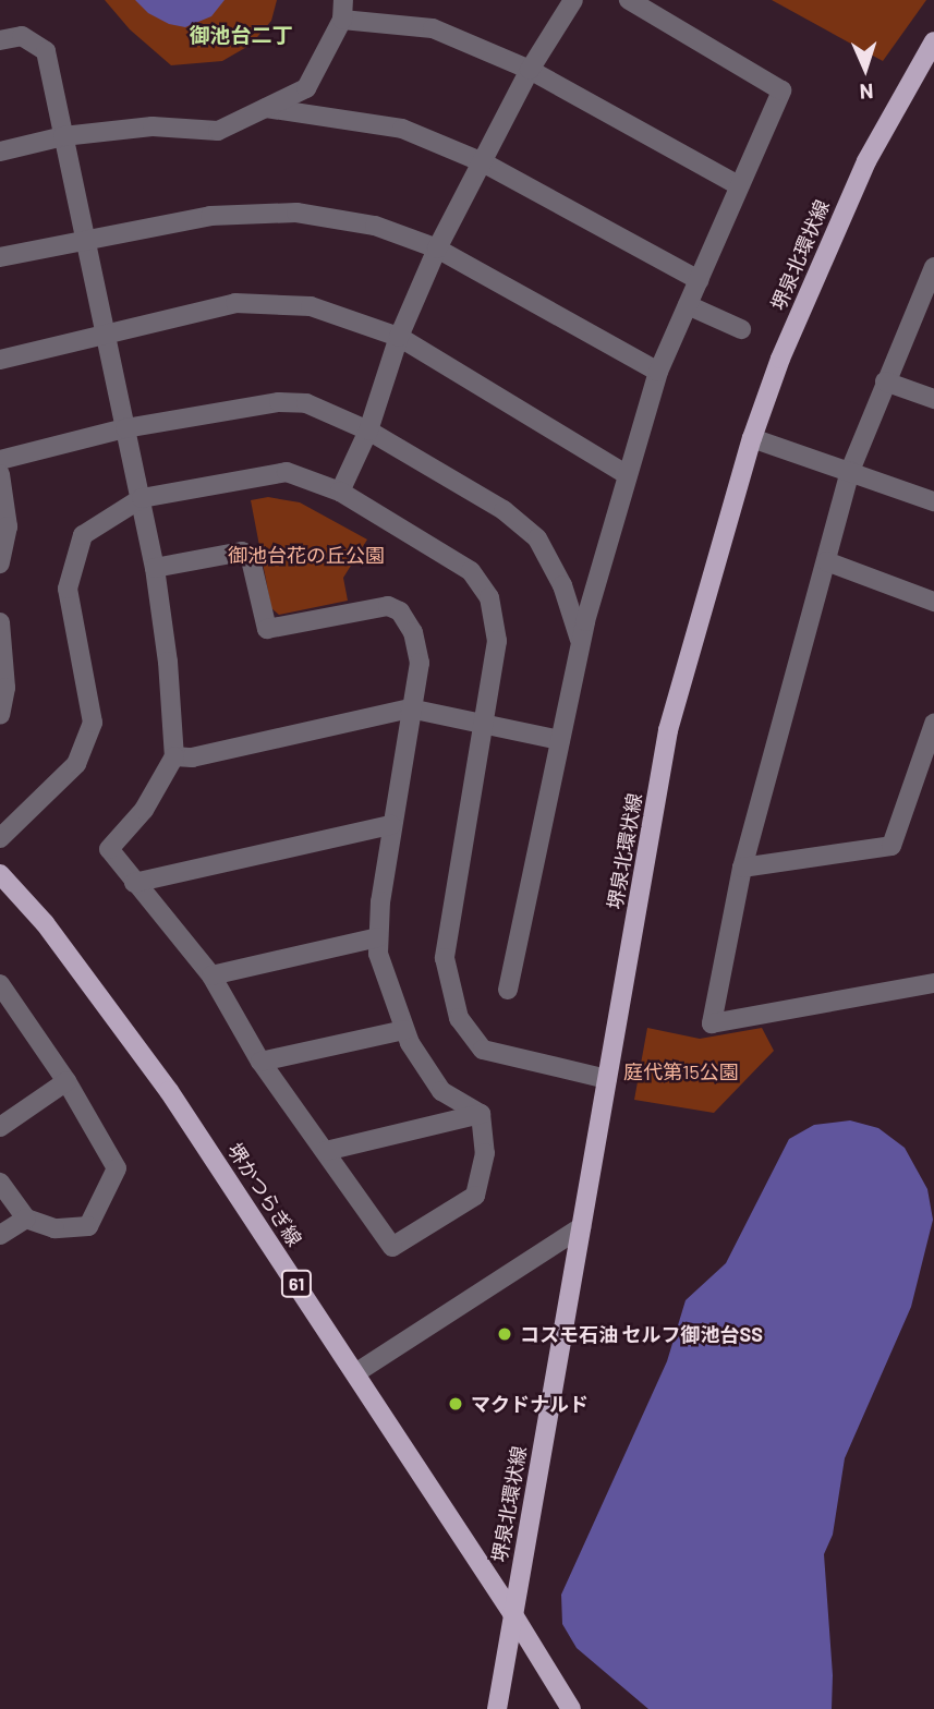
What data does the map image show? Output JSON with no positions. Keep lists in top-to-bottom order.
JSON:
{
  "streets": {
    "main road": ["堺泉北環状線", "堺かつらぎ線", "61"]
  },
  "crossings": [
    ["堺泉北環状線", "堺かつらぎ線"]
  ],
  "districts": ["御池台二丁"],
  "parks": ["御池台花の丘公園", "庭代第15公園"],
  "places": ["コスモ石油 セルフ御池台SS", "マクドナルド"],
  "north": "bottom"
}
